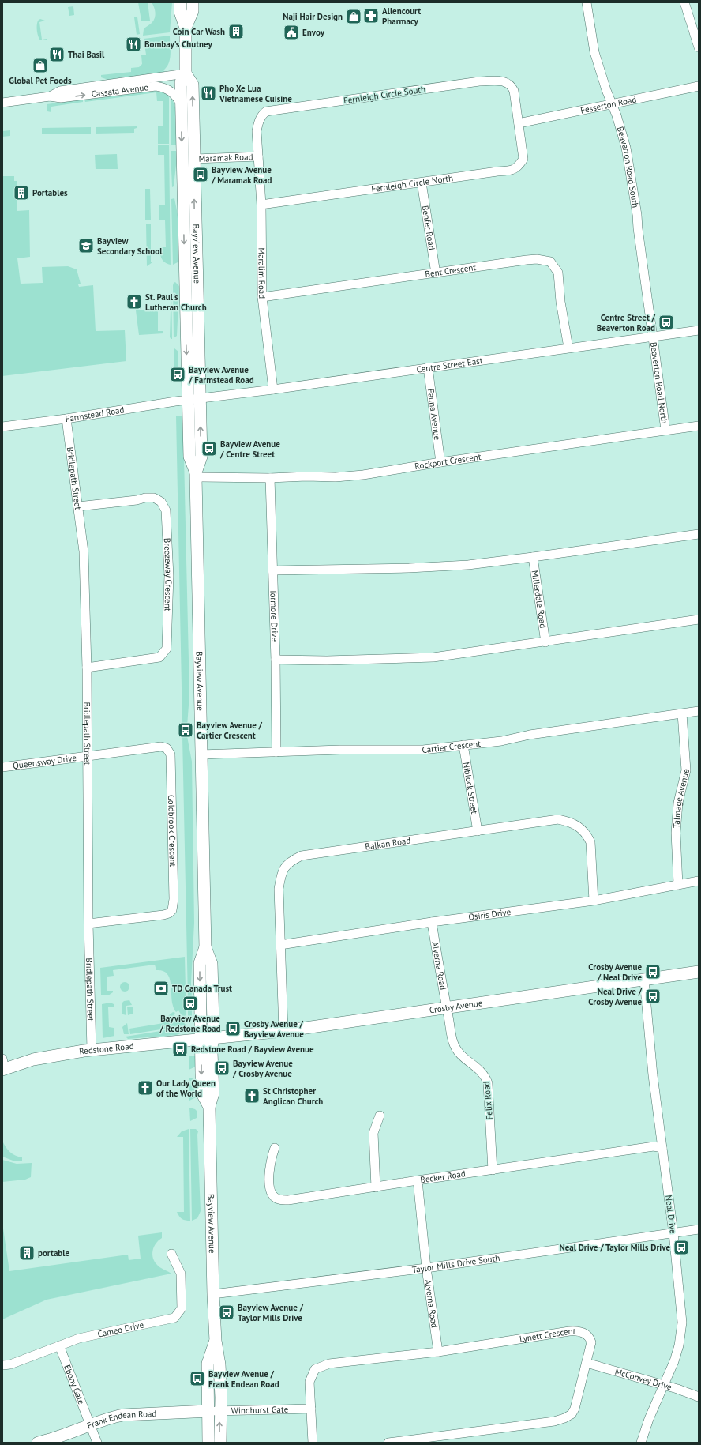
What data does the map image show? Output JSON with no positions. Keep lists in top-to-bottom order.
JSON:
{
  "streets": {
    "main road": [
      "Bayview Avenue",
      "Crosby Avenue",
      "Redstone Road",
      "Frank Endean Road"
    ],
    "street": [
      "Cassata Avenue",
      "Fernleigh Circle South",
      "Fesserton Road",
      "Maramak Road",
      "Beaverton Road South",
      "Fernleigh Circle North",
      "Benfer Road",
      "Bent Crescent",
      "Maralim Road",
      "Centre Street East",
      "Beaverton Road North",
      "Farmstead Road",
      "Fauna Avenue",
      "Rockport Crescent",
      "Bridlepath Street",
      "Breezeway Crescent",
      "Millerdale Road",
      "Tormore Drive",
      "Cartier Crescent",
      "Queensway Drive",
      "Niblock Street",
      "Talmage Avenue",
      "Goldbrook Crescent",
      "Balkan Road",
      "Osiris Drive",
      "Alverna Road",
      "Felix Road",
      "Becker Road",
      "Neal Drive",
      "Taylor Mills Drive South",
      "Cameo Drive",
      "Lynett Crescent",
      "McConvey Drive",
      "Ebony Gate",
      "Windhurst Gate"
    ]
  },
  "crossings": [
    ["Cassata Avenue", "Bayview Avenue"],
    ["Fernleigh Circle South", "Fesserton Road"],
    ["Fernleigh Circle South", "Maramak Road"],
    ["Fernleigh Circle South", "Fernleigh Circle North"],
    ["Fernleigh Circle South", "Maralim Road"],
    ["Fesserton Road", "Beaverton Road South"],
    ["Fesserton Road", "Fernleigh Circle North"],
    ["Maramak Road", "Bayview Avenue"],
    ["Maramak Road", "Maralim Road"],
    ["Beaverton Road South", "Centre Street East"],
    ["Beaverton Road South", "Beaverton Road North"],
    ["Fernleigh Circle North", "Benfer Road"],
    ["Fernleigh Circle North", "Maralim Road"],
    ["Benfer Road", "Bent Crescent"],
    ["Bayview Avenue", "Centre Street East"],
    ["Bayview Avenue", "Farmstead Road"],
    ["Bayview Avenue", "Rockport Crescent"],
    ["Bayview Avenue", "Cartier Crescent"],
    ["Bayview Avenue", "Crosby Avenue"],
    ["Bayview Avenue", "Redstone Road"],
    ["Bayview Avenue", "Taylor Mills Drive South"],
    ["Bayview Avenue", "Windhurst Gate"],
    ["Bayview Avenue", "Frank Endean Road"],
    ["Bent Crescent", "Maralim Road"],
    ["Bent Crescent", "Centre Street East"],
    ["Maralim Road", "Centre Street East"],
    ["Centre Street East", "Beaverton Road North"],
    ["Centre Street East", "Farmstead Road"],
    ["Centre Street East", "Fauna Avenue"],
    ["Beaverton Road North", "Rockport Crescent"],
    ["Farmstead Road", "Bridlepath Street"],
    ["Fauna Avenue", "Rockport Crescent"],
    ["Rockport Crescent", "Tormore Drive"],
    ["Bridlepath Street", "Breezeway Crescent"],
    ["Bridlepath Street", "Queensway Drive"],
    ["Bridlepath Street", "Goldbrook Crescent"],
    ["Bridlepath Street", "Redstone Road"],
    ["Tormore Drive", "Cartier Crescent"],
    ["Cartier Crescent", "Niblock Street"],
    ["Cartier Crescent", "Talmage Avenue"],
    ["Queensway Drive", "Goldbrook Crescent"],
    ["Niblock Street", "Balkan Road"],
    ["Talmage Avenue", "Osiris Drive"],
    ["Balkan Road", "Osiris Drive"],
    ["Balkan Road", "Crosby Avenue"],
    ["Osiris Drive", "Alverna Road"],
    ["Alverna Road", "Crosby Avenue"],
    ["Alverna Road", "Felix Road"],
    ["Alverna Road", "Becker Road"],
    ["Alverna Road", "Taylor Mills Drive South"],
    ["Alverna Road", "Lynett Crescent"],
    ["Crosby Avenue", "Redstone Road"],
    ["Crosby Avenue", "Felix Road"],
    ["Crosby Avenue", "Neal Drive"],
    ["Felix Road", "Becker Road"],
    ["Becker Road", "Neal Drive"],
    ["Neal Drive", "Taylor Mills Drive South"],
    ["Neal Drive", "McConvey Drive"],
    ["Cameo Drive", "Ebony Gate"],
    ["Lynett Crescent", "McConvey Drive"],
    ["Lynett Crescent", "Windhurst Gate"],
    ["Ebony Gate", "Frank Endean Road"],
    ["Windhurst Gate", "Frank Endean Road"]
  ],
  "places": {
    "pharmacy": ["Allencourt Pharmacy"],
    "shop": ["Naji Hair Design", "Global Pet Foods"],
    "building": ["Coin Car Wash", "Portables", "portable"],
    "public building": ["Envoy"],
    "restaurant": ["Bombay's Chutney", "Thai Basil", "Pho Xe Lua Vietnamese Cuisine"],
    "bus stop": [
      "Bayview Avenue / Maramak Road",
      "Centre Street / Beaverton Road",
      "Bayview Avenue / Farmstead Road",
      "Bayview Avenue / Centre Street",
      "Bayview Avenue / Cartier Crescent",
      "Crosby Avenue / Neal Drive",
      "Neal Drive / Crosby Avenue",
      "Bayview Avenue / Redstone Road",
      "Crosby Avenue / Bayview Avenue",
      "Redstone Road / Bayview Avenue",
      "Bayview Avenue / Crosby Avenue",
      "Neal Drive / Taylor Mills Drive",
      "Bayview Avenue / Taylor Mills Drive",
      "Bayview Avenue / Frank Endean Road"
    ],
    "school or university": ["Bayview Secondary School"],
    "church": ["St. Paul's Lutheran Church", "Our Lady Queen of the World", "St Christopher Anglican Church"],
    "bank": ["TD Canada Trust"]
  }
}
